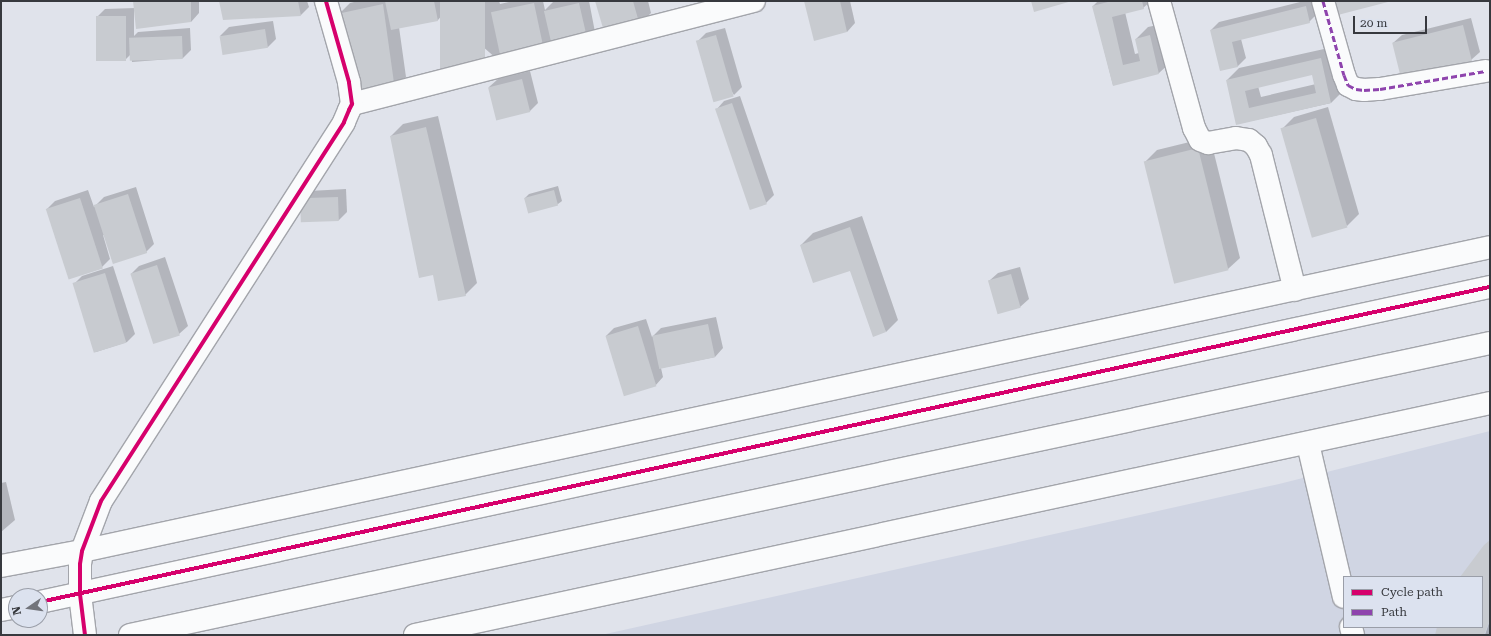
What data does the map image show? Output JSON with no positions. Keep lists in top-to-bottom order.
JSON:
{
  "legend": ["Cycle path", "Path"],
  "scale_bar": "20 m",
  "north": "left"
}
